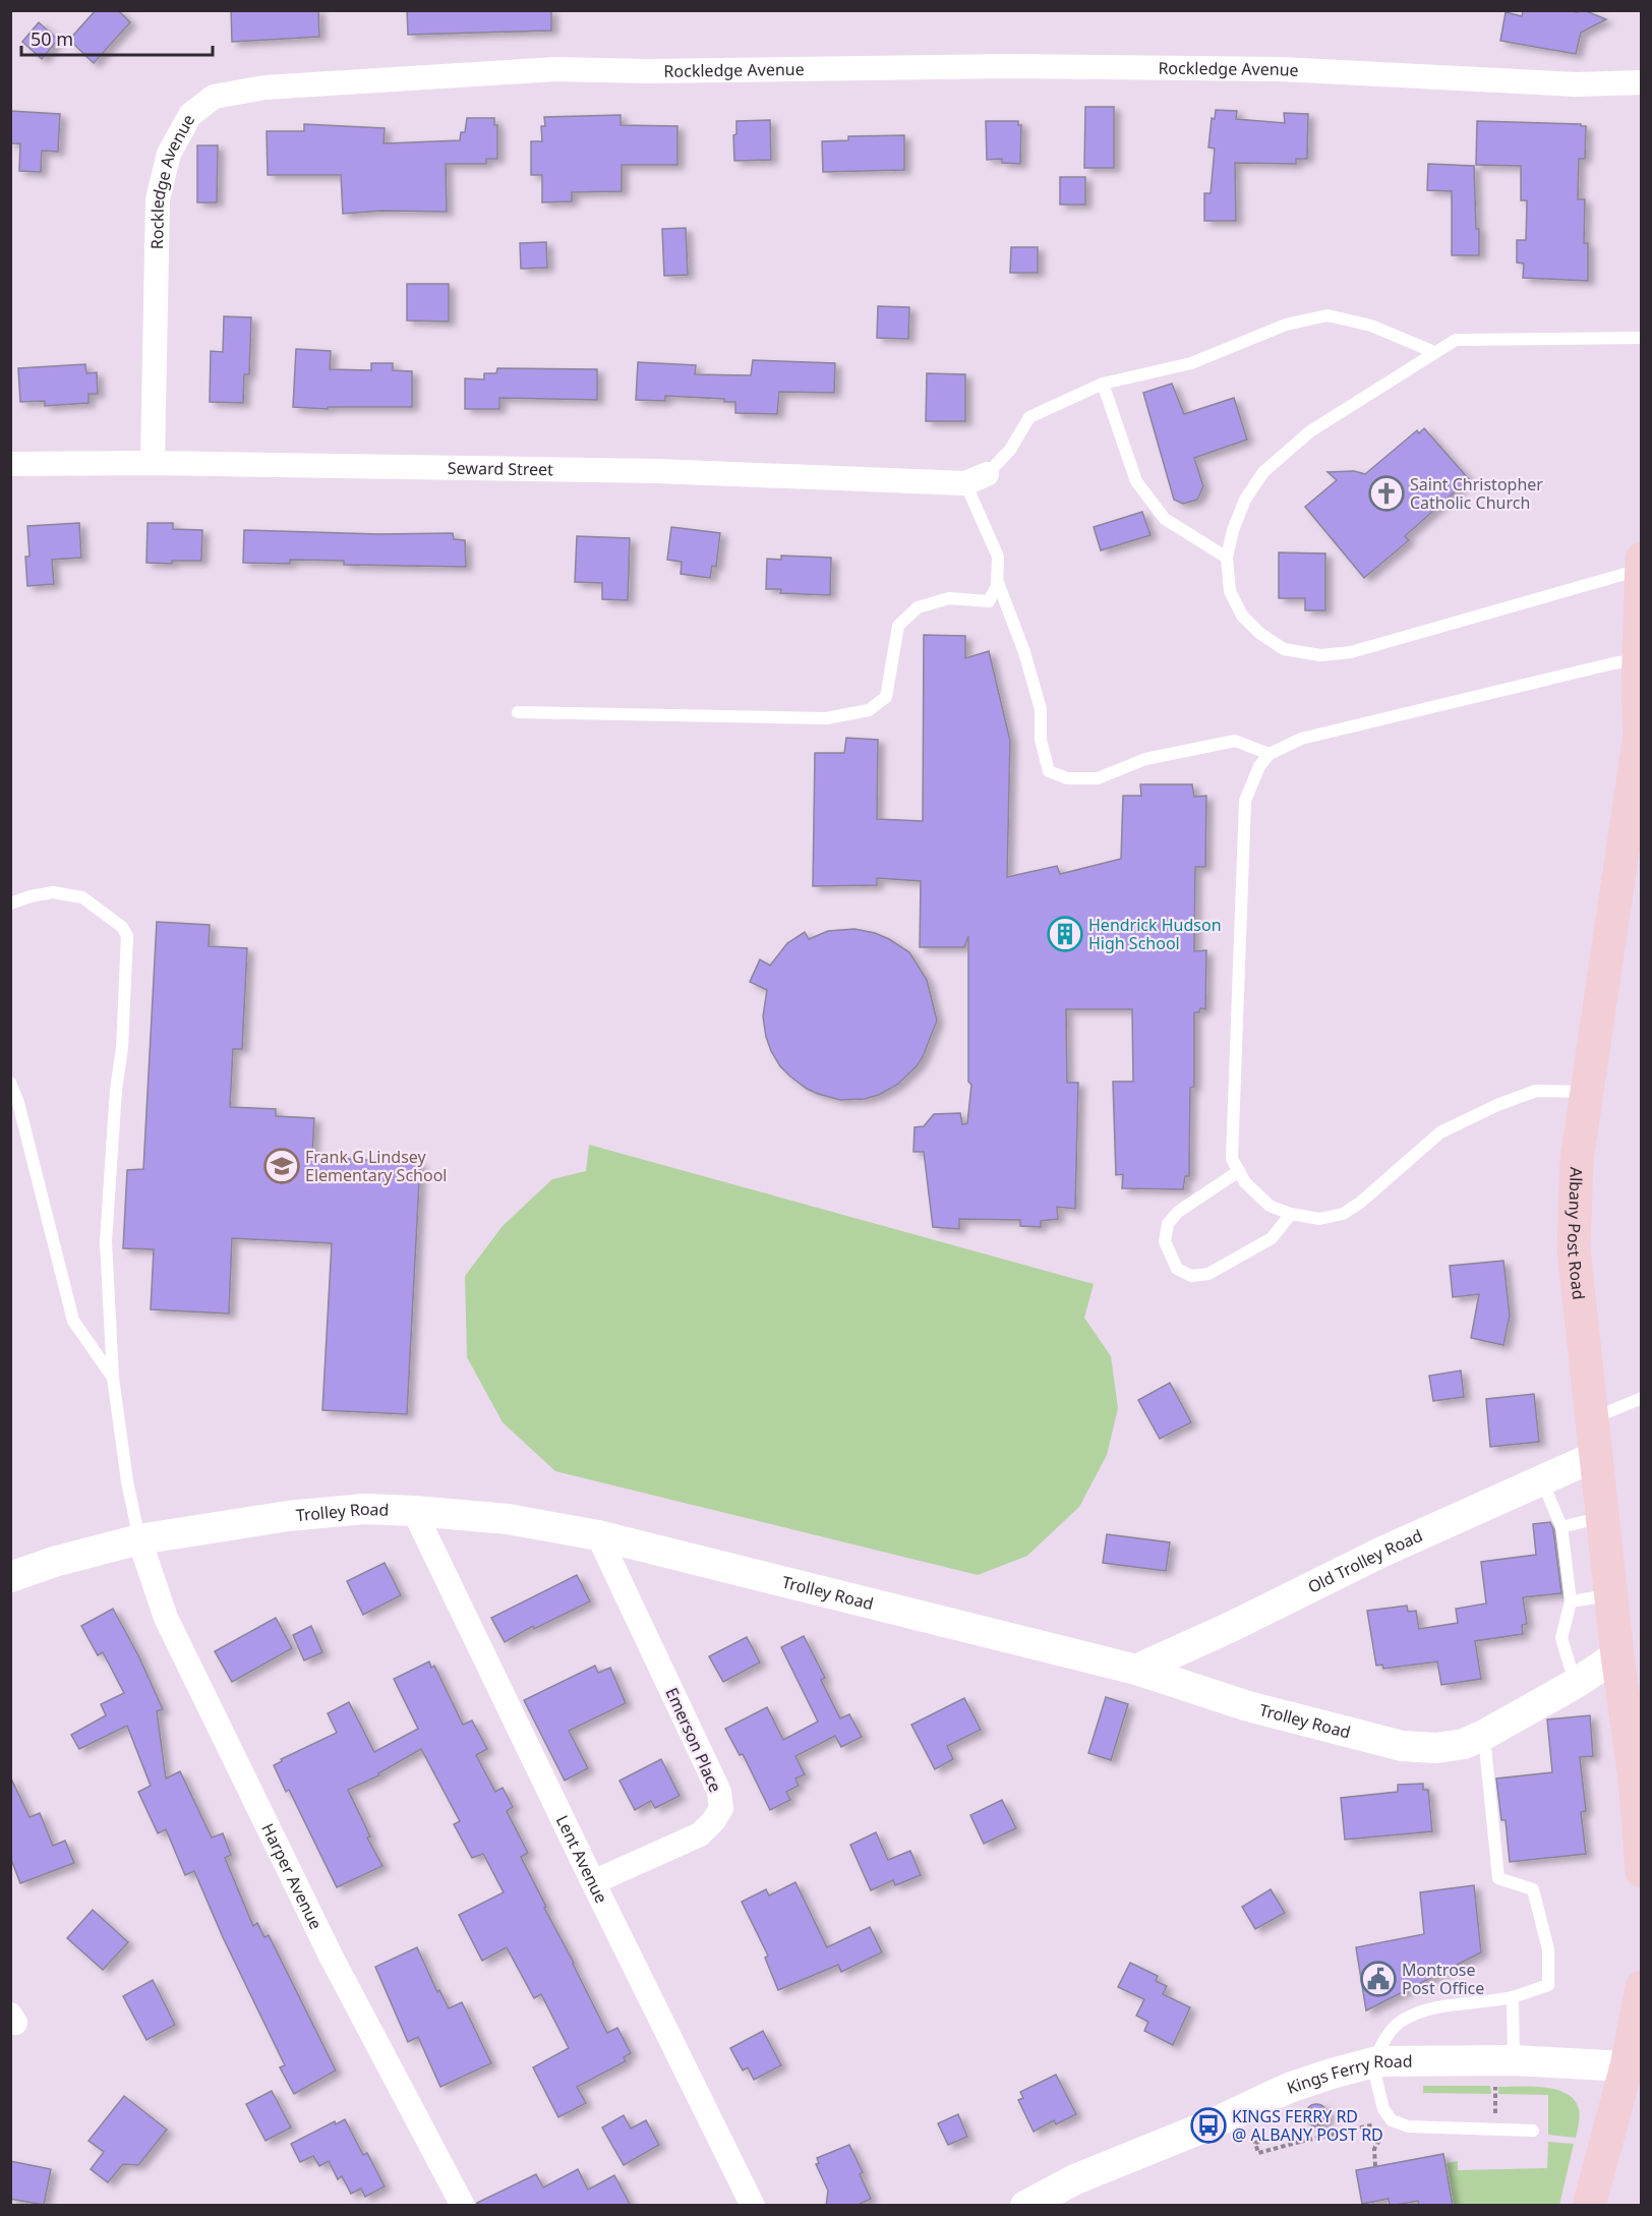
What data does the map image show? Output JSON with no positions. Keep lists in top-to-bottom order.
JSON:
{
  "streets": {
    "main road": ["Albany Post Road"],
    "street": [
      "Rockledge Avenue",
      "Seward Street",
      "Trolley Road",
      "Old Trolley Road",
      "Emerson Place",
      "Lent Avenue",
      "Harper Avenue",
      "Kings Ferry Road"
    ]
  },
  "crossings": [
    ["Rockledge Avenue", "Seward Street"],
    ["Albany Post Road", "Trolley Road"],
    ["Albany Post Road", "Old Trolley Road"],
    ["Trolley Road", "Old Trolley Road"],
    ["Trolley Road", "Emerson Place"],
    ["Trolley Road", "Lent Avenue"],
    ["Trolley Road", "Harper Avenue"],
    ["Emerson Place", "Lent Avenue"]
  ],
  "places": {
    "church": ["Saint Christopher Catholic Church"],
    "building": ["Hendrick Hudson High School"],
    "school or university": ["Frank G Lindsey Elementary School"],
    "public building": ["Montrose Post Office"],
    "bus stop": ["KINGS FERRY RD @ ALBANY POST RD"]
  },
  "scale_bar": "50 m"
}
